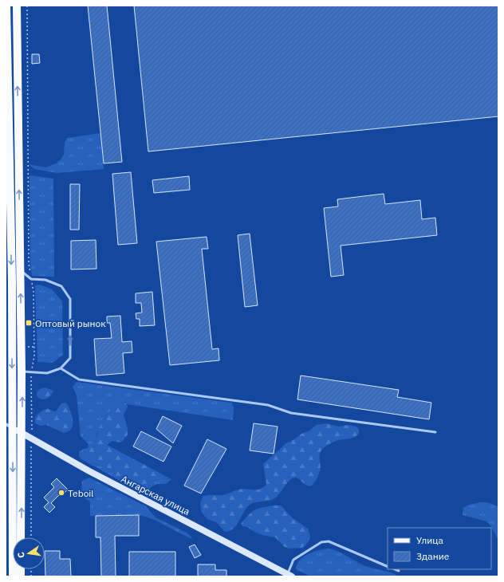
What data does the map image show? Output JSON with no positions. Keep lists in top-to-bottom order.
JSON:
{
  "streets": {
    "main road": ["Ангарская улица"]
  },
  "places": {
    "transit": ["Оптовый рынок"],
    "other": ["Teboil"]
  },
  "legend": ["Улица", "Здание"],
  "north": "left"
}
